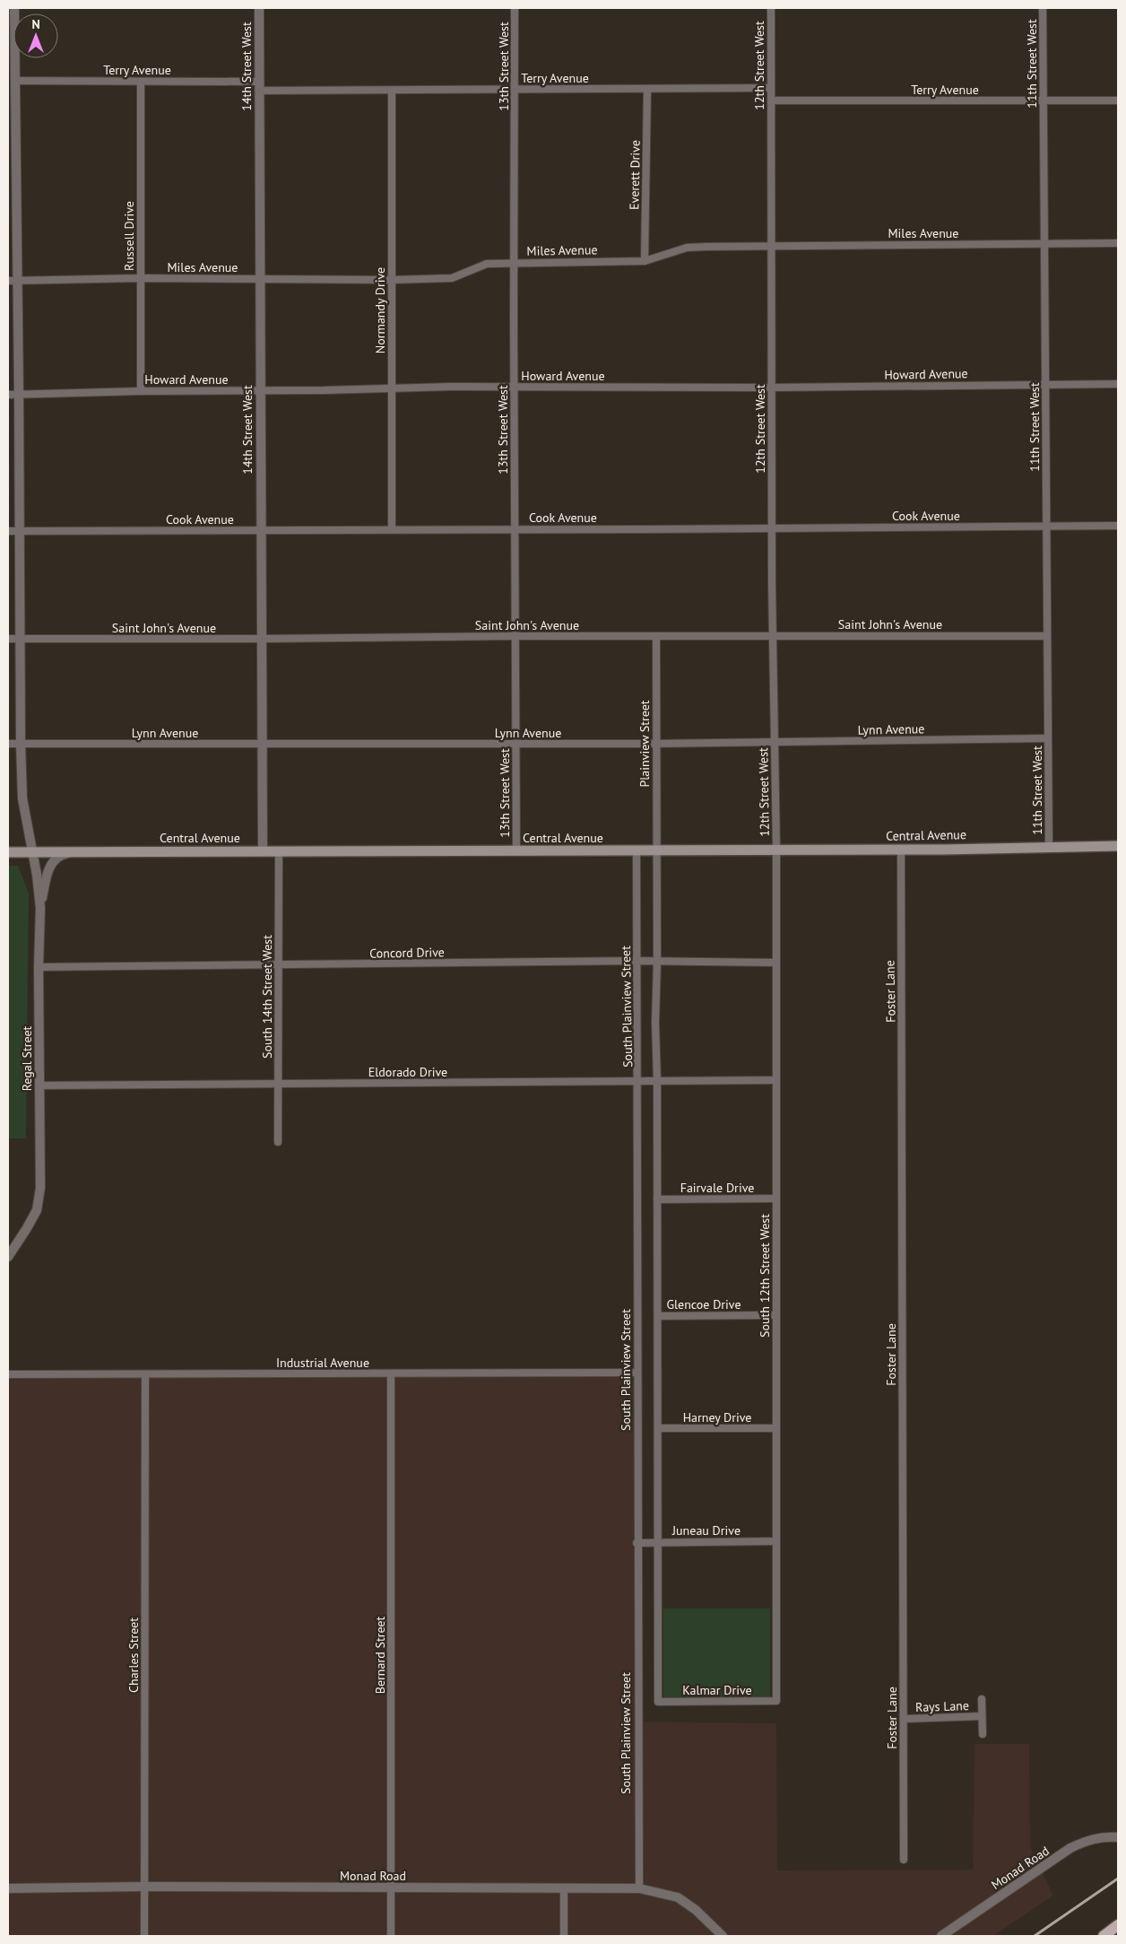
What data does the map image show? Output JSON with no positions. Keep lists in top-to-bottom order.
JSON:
{
  "streets": {
    "main road": ["Central Avenue"],
    "street": [
      "11th Street West",
      "12th Street West",
      "14th Street West",
      "13th Street West",
      "Terry Avenue",
      "Everett Drive",
      "Miles Avenue",
      "Russell Drive",
      "Normandy Drive",
      "Howard Avenue",
      "Cook Avenue",
      "Saint John's Avenue",
      "Lynn Avenue",
      "Plainview Street",
      "Concord Drive",
      "Foster Lane",
      "South 14th Street West",
      "South Plainview Street",
      "Regal Street",
      "Eldorado Drive",
      "Fairvale Drive",
      "South 12th Street West",
      "Glencoe Drive",
      "Industrial Avenue",
      "Harney Drive",
      "Juneau Drive",
      "Charles Street",
      "Bernard Street",
      "Kalmar Drive",
      "Rays Lane",
      "Monad Road"
    ]
  },
  "crossings": [
    ["11th Street West", "Terry Avenue"],
    ["11th Street West", "Miles Avenue"],
    ["11th Street West", "Howard Avenue"],
    ["11th Street West", "Cook Avenue"],
    ["11th Street West", "Saint John's Avenue"],
    ["11th Street West", "Lynn Avenue"],
    ["11th Street West", "Central Avenue"],
    ["12th Street West", "Terry Avenue"],
    ["12th Street West", "Miles Avenue"],
    ["12th Street West", "Howard Avenue"],
    ["12th Street West", "Cook Avenue"],
    ["12th Street West", "Saint John's Avenue"],
    ["12th Street West", "Lynn Avenue"],
    ["12th Street West", "Central Avenue"],
    ["12th Street West", "South 12th Street West"],
    ["14th Street West", "Terry Avenue"],
    ["14th Street West", "Miles Avenue"],
    ["14th Street West", "Howard Avenue"],
    ["14th Street West", "Cook Avenue"],
    ["14th Street West", "Saint John's Avenue"],
    ["14th Street West", "Lynn Avenue"],
    ["14th Street West", "Central Avenue"],
    ["13th Street West", "Terry Avenue"],
    ["13th Street West", "Miles Avenue"],
    ["13th Street West", "Howard Avenue"],
    ["13th Street West", "Cook Avenue"],
    ["13th Street West", "Saint John's Avenue"],
    ["13th Street West", "Lynn Avenue"],
    ["13th Street West", "Central Avenue"],
    ["Terry Avenue", "Everett Drive"],
    ["Terry Avenue", "Russell Drive"],
    ["Terry Avenue", "Normandy Drive"],
    ["Terry Avenue", "Regal Street"],
    ["Everett Drive", "Miles Avenue"],
    ["Miles Avenue", "Russell Drive"],
    ["Miles Avenue", "Normandy Drive"],
    ["Miles Avenue", "Regal Street"],
    ["Russell Drive", "Howard Avenue"],
    ["Normandy Drive", "Howard Avenue"],
    ["Normandy Drive", "Cook Avenue"],
    ["Howard Avenue", "Regal Street"],
    ["Cook Avenue", "Regal Street"],
    ["Saint John's Avenue", "Plainview Street"],
    ["Saint John's Avenue", "Regal Street"],
    ["Lynn Avenue", "Plainview Street"],
    ["Lynn Avenue", "Regal Street"],
    ["Plainview Street", "Central Avenue"],
    ["Central Avenue", "Foster Lane"],
    ["Central Avenue", "South 14th Street West"],
    ["Central Avenue", "South Plainview Street"],
    ["Central Avenue", "Regal Street"],
    ["Central Avenue", "South 12th Street West"],
    ["Concord Drive", "South 14th Street West"],
    ["Concord Drive", "South Plainview Street"],
    ["Concord Drive", "Regal Street"],
    ["Concord Drive", "South 12th Street West"],
    ["Foster Lane", "Rays Lane"],
    ["South 14th Street West", "Eldorado Drive"],
    ["South Plainview Street", "Eldorado Drive"],
    ["South Plainview Street", "Industrial Avenue"],
    ["South Plainview Street", "Juneau Drive"],
    ["South Plainview Street", "Monad Road"],
    ["Regal Street", "Eldorado Drive"],
    ["Eldorado Drive", "South 12th Street West"],
    ["Fairvale Drive", "South 12th Street West"],
    ["South 12th Street West", "Glencoe Drive"],
    ["South 12th Street West", "Harney Drive"],
    ["South 12th Street West", "Juneau Drive"],
    ["South 12th Street West", "Kalmar Drive"],
    ["Industrial Avenue", "Charles Street"],
    ["Industrial Avenue", "Bernard Street"],
    ["Juneau Drive", "Kalmar Drive"],
    ["Charles Street", "Monad Road"],
    ["Bernard Street", "Monad Road"]
  ],
  "north": "top"
}
